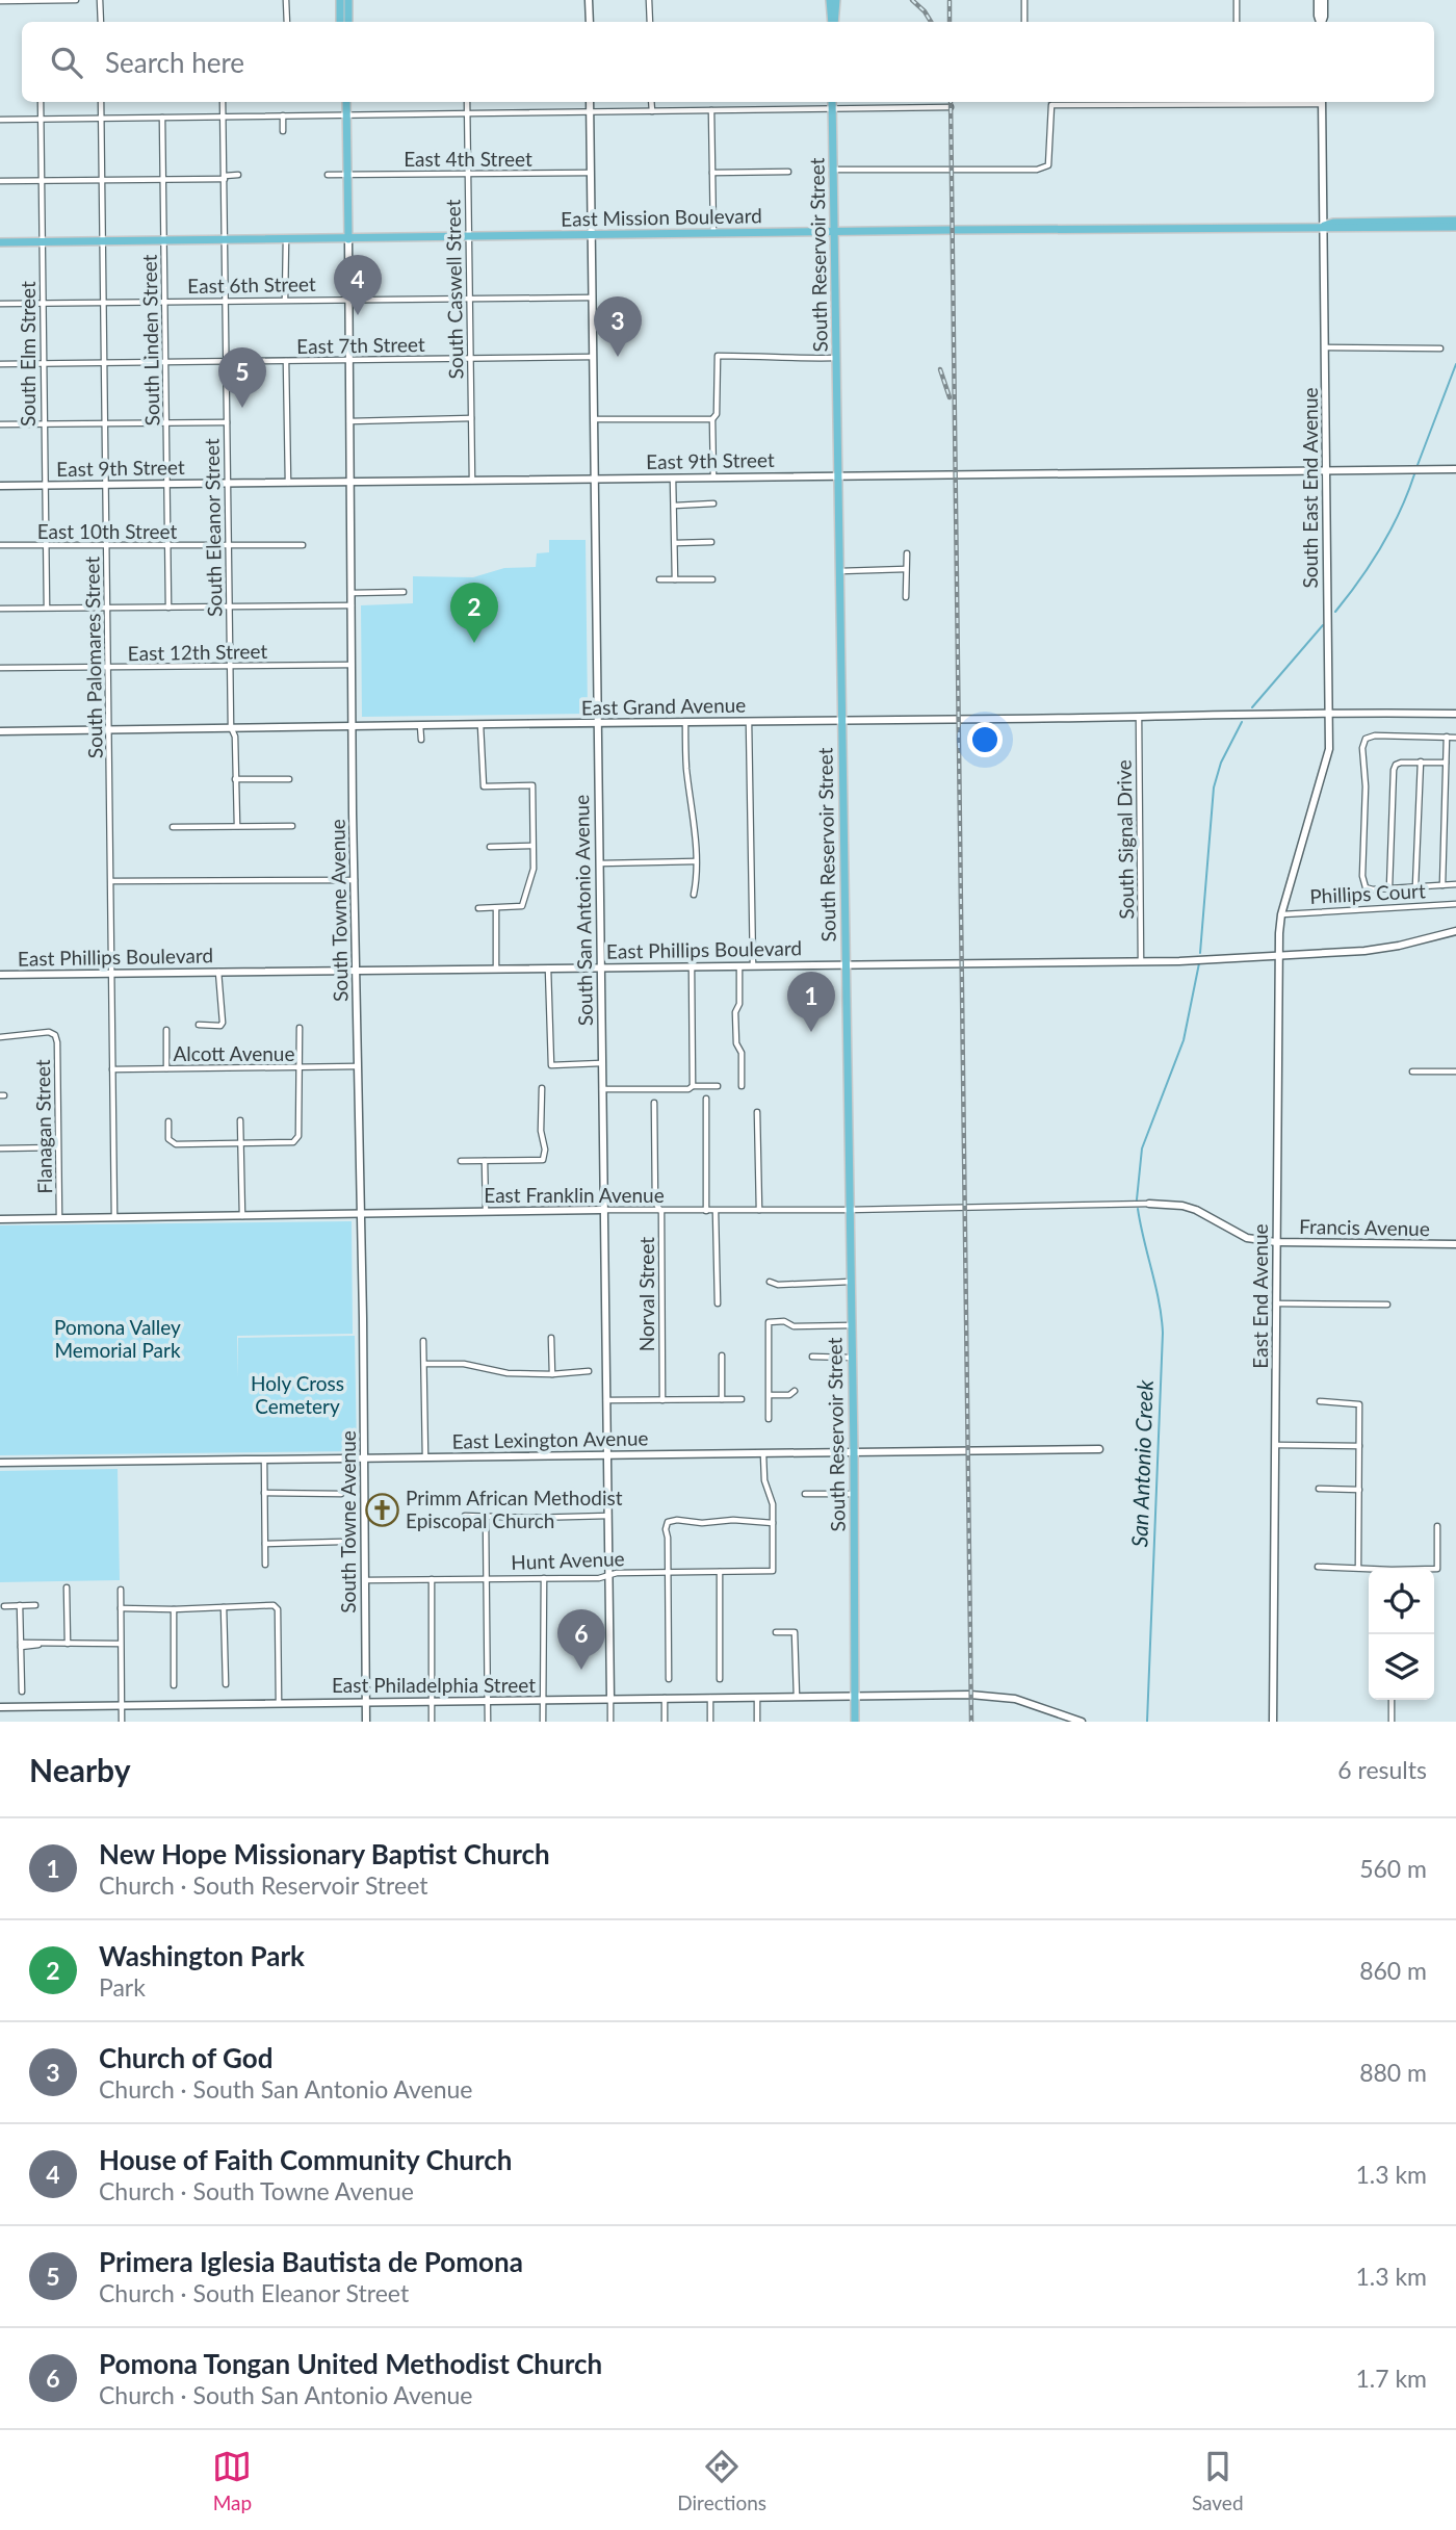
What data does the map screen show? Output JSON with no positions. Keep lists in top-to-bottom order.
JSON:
{
  "streets": {
    "main road": ["East Mission Boulevard", "South Reservoir Street", "South Towne Avenue"],
    "street": [
      "East 4th Street",
      "East 6th Street",
      "South Caswell Street",
      "South Linden Street",
      "East 7th Street",
      "South Elm Street",
      "East 9th Street",
      "South East End Avenue",
      "South Eleanor Street",
      "East 10th Street",
      "East 12th Street",
      "South Palomares Street",
      "East Grand Avenue",
      "South Signal Drive",
      "Phillips Court",
      "South San Antonio Avenue",
      "East Phillips Boulevard",
      "Alcott Avenue",
      "Flanagan Street",
      "East Franklin Avenue",
      "Francis Avenue",
      "Norval Street",
      "East End Avenue",
      "East Lexington Avenue",
      "Hunt Avenue",
      "East Philadelphia Street"
    ]
  },
  "crossings": [
    ["East 4th Street", "South Caswell Street"],
    ["East 4th Street", "South Towne Avenue"],
    ["East 4th Street", "South San Antonio Avenue"],
    ["East Mission Boulevard", "South Reservoir Street"],
    ["East Mission Boulevard", "South Caswell Street"],
    ["East Mission Boulevard", "South Linden Street"],
    ["East Mission Boulevard", "South Elm Street"],
    ["East Mission Boulevard", "South East End Avenue"],
    ["East Mission Boulevard", "South Eleanor Street"],
    ["East Mission Boulevard", "South Palomares Street"],
    ["East Mission Boulevard", "South Towne Avenue"],
    ["East Mission Boulevard", "South San Antonio Avenue"],
    ["South Reservoir Street", "East 9th Street"],
    ["South Reservoir Street", "East Grand Avenue"],
    ["South Reservoir Street", "East Phillips Boulevard"],
    ["South Reservoir Street", "East Franklin Avenue"],
    ["South Reservoir Street", "East Lexington Avenue"],
    ["South Reservoir Street", "East Philadelphia Street"],
    ["East 6th Street", "South Caswell Street"],
    ["East 6th Street", "South Linden Street"],
    ["East 6th Street", "South Elm Street"],
    ["East 6th Street", "South Eleanor Street"],
    ["East 6th Street", "South Palomares Street"],
    ["East 6th Street", "South Towne Avenue"],
    ["East 6th Street", "South San Antonio Avenue"],
    ["South Caswell Street", "East 7th Street"],
    ["South Caswell Street", "East 9th Street"],
    ["South Linden Street", "East 7th Street"],
    ["South Linden Street", "East 9th Street"],
    ["South Linden Street", "East 10th Street"],
    ["East 7th Street", "South Elm Street"],
    ["East 7th Street", "South Eleanor Street"],
    ["East 7th Street", "South Palomares Street"],
    ["East 7th Street", "South Towne Avenue"],
    ["East 7th Street", "South San Antonio Avenue"],
    ["South Elm Street", "East 9th Street"],
    ["South Elm Street", "East 10th Street"],
    ["East 9th Street", "South East End Avenue"],
    ["East 9th Street", "South Eleanor Street"],
    ["East 9th Street", "South Palomares Street"],
    ["East 9th Street", "South Towne Avenue"],
    ["East 9th Street", "South San Antonio Avenue"],
    ["South East End Avenue", "East Grand Avenue"],
    ["South East End Avenue", "East End Avenue"],
    ["South Eleanor Street", "East 10th Street"],
    ["South Eleanor Street", "East 12th Street"],
    ["South Eleanor Street", "East Grand Avenue"],
    ["East 10th Street", "South Palomares Street"],
    ["East 12th Street", "South Palomares Street"],
    ["East 12th Street", "South Towne Avenue"],
    ["South Palomares Street", "East Grand Avenue"],
    ["South Palomares Street", "East Phillips Boulevard"],
    ["South Palomares Street", "Alcott Avenue"],
    ["South Palomares Street", "East Franklin Avenue"],
    ["East Grand Avenue", "South Signal Drive"],
    ["East Grand Avenue", "South Towne Avenue"],
    ["East Grand Avenue", "South San Antonio Avenue"],
    ["South Signal Drive", "East Phillips Boulevard"],
    ["Phillips Court", "East End Avenue"],
    ["South Towne Avenue", "East Phillips Boulevard"],
    ["South Towne Avenue", "Alcott Avenue"],
    ["South Towne Avenue", "East Franklin Avenue"],
    ["South Towne Avenue", "East Lexington Avenue"],
    ["South Towne Avenue", "Hunt Avenue"],
    ["South Towne Avenue", "East Philadelphia Street"],
    ["South San Antonio Avenue", "East Phillips Boulevard"],
    ["South San Antonio Avenue", "East Franklin Avenue"],
    ["South San Antonio Avenue", "East Lexington Avenue"],
    ["South San Antonio Avenue", "Hunt Avenue"],
    ["South San Antonio Avenue", "East Philadelphia Street"],
    ["East Phillips Boulevard", "East End Avenue"],
    ["Flanagan Street", "East Franklin Avenue"],
    ["East Franklin Avenue", "Francis Avenue"],
    ["East Franklin Avenue", "Norval Street"],
    ["Francis Avenue", "East End Avenue"]
  ],
  "water": ["San Antonio Creek"],
  "parks": ["Pomona Valley Memorial Park", "Holy Cross Cemetery"],
  "places": {
    "church": ["Primm African Methodist Episcopal Church"]
  },
  "page": {
    "search": "Search here",
    "pins": [
      "4",
      "3",
      "5",
      "2",
      "1",
      "6"
    ],
    "heading": ["Nearby", "6 results"],
    "list": [
      {
        "mark": "1",
        "name": "New Hope Missionary Baptist Church",
        "note": "Church · South Reservoir Street",
        "value": "560 m"
      },
      {
        "mark": "2",
        "name": "Washington Park",
        "note": "Park",
        "value": "860 m"
      },
      {
        "mark": "3",
        "name": "Church of God",
        "note": "Church · South San Antonio Avenue",
        "value": "880 m"
      },
      {
        "mark": "4",
        "name": "House of Faith Community Church",
        "note": "Church · South Towne Avenue",
        "value": "1.3 km"
      },
      {
        "mark": "5",
        "name": "Primera Iglesia Bautista de Pomona",
        "note": "Church · South Eleanor Street",
        "value": "1.3 km"
      },
      {
        "mark": "6",
        "name": "Pomona Tongan United Methodist Church",
        "note": "Church · South San Antonio Avenue",
        "value": "1.7 km"
      }
    ],
    "nav": ["Map", "Directions", "Saved"]
  }
}
